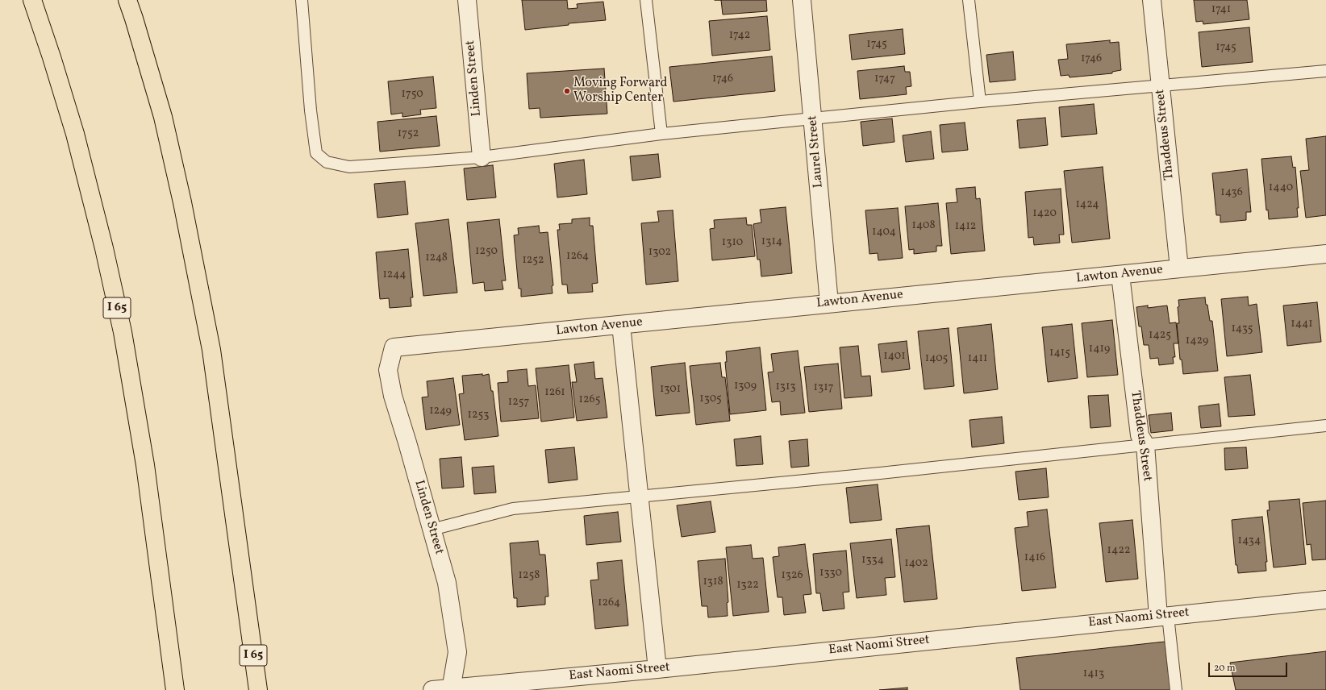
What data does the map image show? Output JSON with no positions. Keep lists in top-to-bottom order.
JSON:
{
  "streets": {
    "highway": ["I 65"],
    "street": [
      "Linden Street",
      "Thaddeus Street",
      "Laurel Street",
      "Lawton Avenue",
      "East Naomi Street"
    ]
  },
  "crossings": [
    ["Linden Street", "Lawton Avenue"],
    ["Linden Street", "East Naomi Street"],
    ["Thaddeus Street", "Lawton Avenue"],
    ["Thaddeus Street", "East Naomi Street"],
    ["Laurel Street", "Lawton Avenue"]
  ],
  "places": ["Moving Forward Worship Center"],
  "house_numbers": [
    "1741",
    "1742",
    "1745",
    "1745",
    "1746",
    "1746",
    "1747",
    "1750",
    "1752",
    "1440",
    "1436",
    "1424",
    "1420",
    "1408",
    "1412",
    "1404",
    "1314",
    "1310",
    "1250",
    "1302",
    "1264",
    "1248",
    "1252",
    "1244",
    "1441",
    "1435",
    "1425",
    "1429",
    "1419",
    "1415",
    "1401",
    "1405",
    "1411",
    "1309",
    "1313",
    "1317",
    "1301",
    "1261",
    "1305",
    "1265",
    "1257",
    "1249",
    "1253",
    "1434",
    "1422",
    "1416",
    "1334",
    "1402",
    "1330",
    "1258",
    "1326",
    "1318",
    "1322",
    "1264",
    "1413"
  ],
  "scale_bar": "20 m"
}
